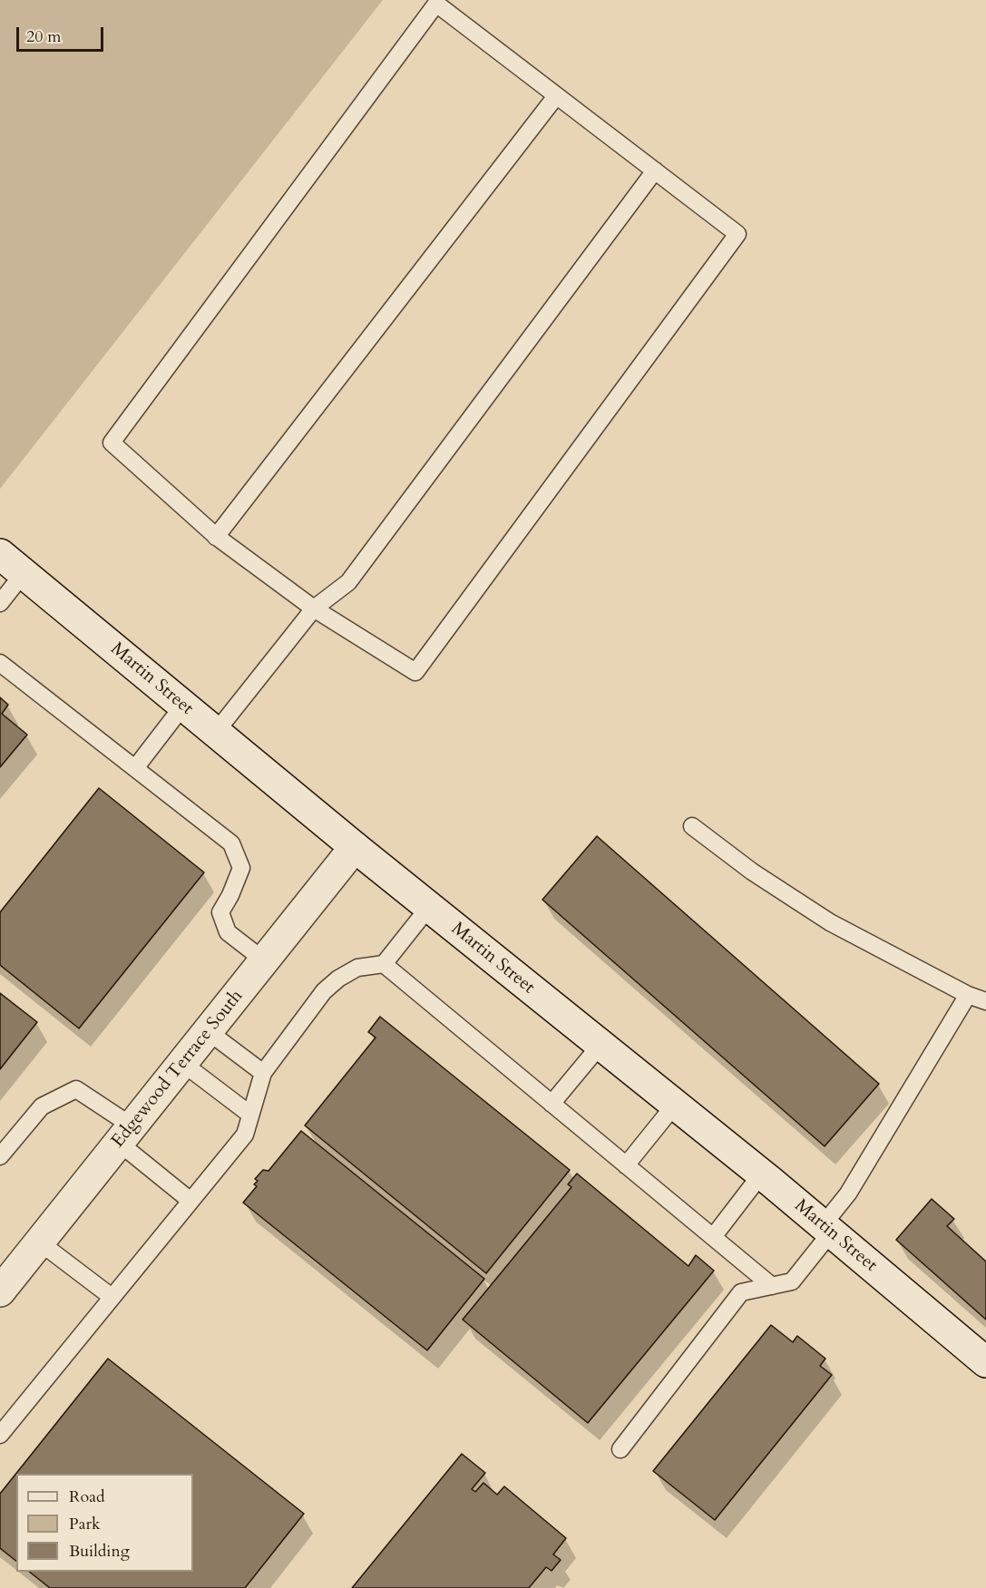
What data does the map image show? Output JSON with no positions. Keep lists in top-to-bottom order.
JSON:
{
  "streets": {
    "street": ["Martin Street", "Edgewood Terrace South"]
  },
  "crossings": [
    ["Martin Street", "Edgewood Terrace South"]
  ],
  "legend": ["Road", "Park", "Building"],
  "scale_bar": "20 m"
}
